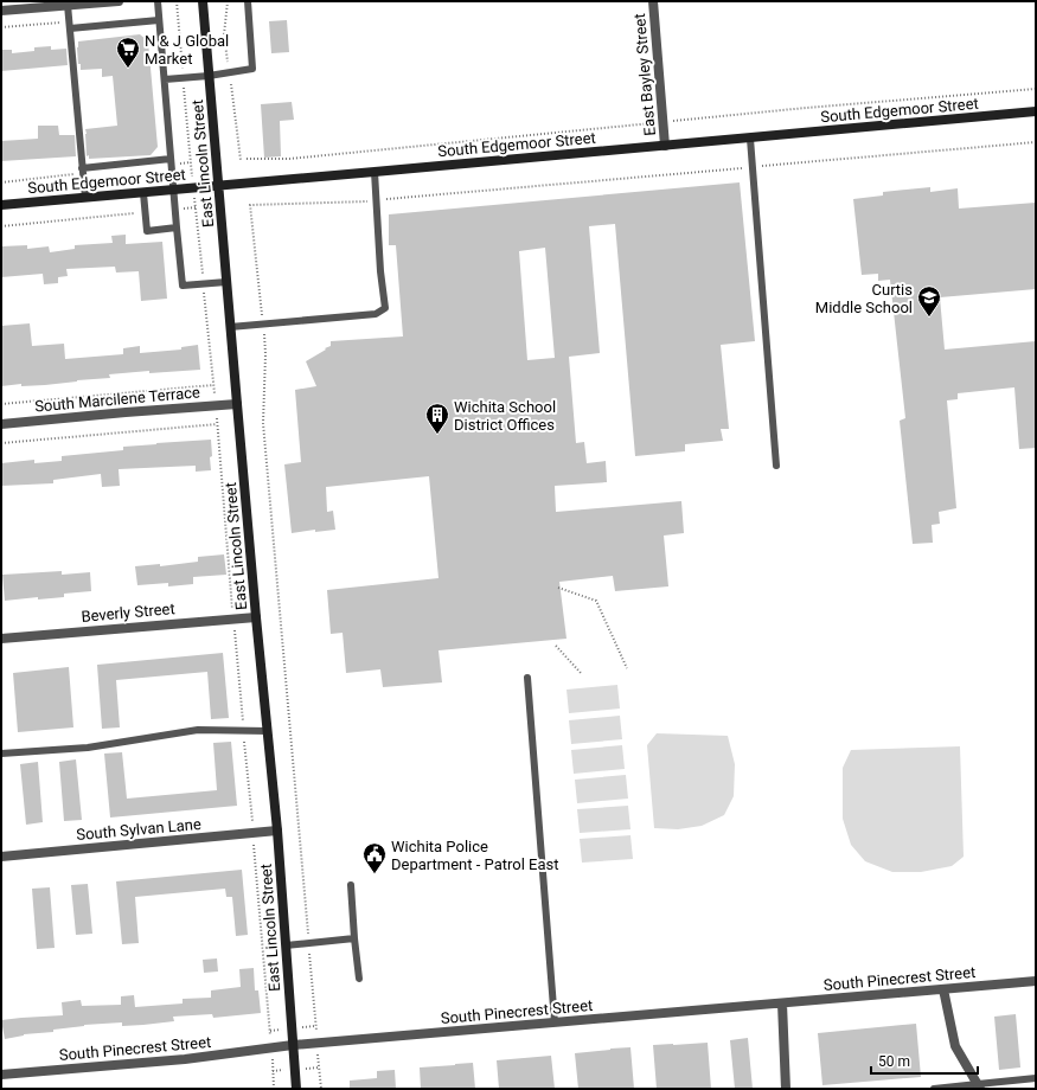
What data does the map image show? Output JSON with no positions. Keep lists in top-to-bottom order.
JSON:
{
  "streets": {
    "street": [
      "East Bayley Street",
      "South Edgemoor Street",
      "East Lincoln Street",
      "South Marcilene Terrace",
      "Beverly Street",
      "South Sylvan Lane",
      "South Pinecrest Street"
    ]
  },
  "crossings": [
    ["East Bayley Street", "South Edgemoor Street"],
    ["South Edgemoor Street", "East Lincoln Street"],
    ["East Lincoln Street", "South Marcilene Terrace"],
    ["East Lincoln Street", "Beverly Street"],
    ["East Lincoln Street", "South Sylvan Lane"],
    ["East Lincoln Street", "South Pinecrest Street"]
  ],
  "places": {
    "supermarket": ["N & J Global Market"],
    "school or university": ["Curtis Middle School"],
    "building": ["Wichita School District Offices"],
    "public building": ["Wichita Police Department - Patrol East"]
  },
  "scale_bar": "50 m"
}
